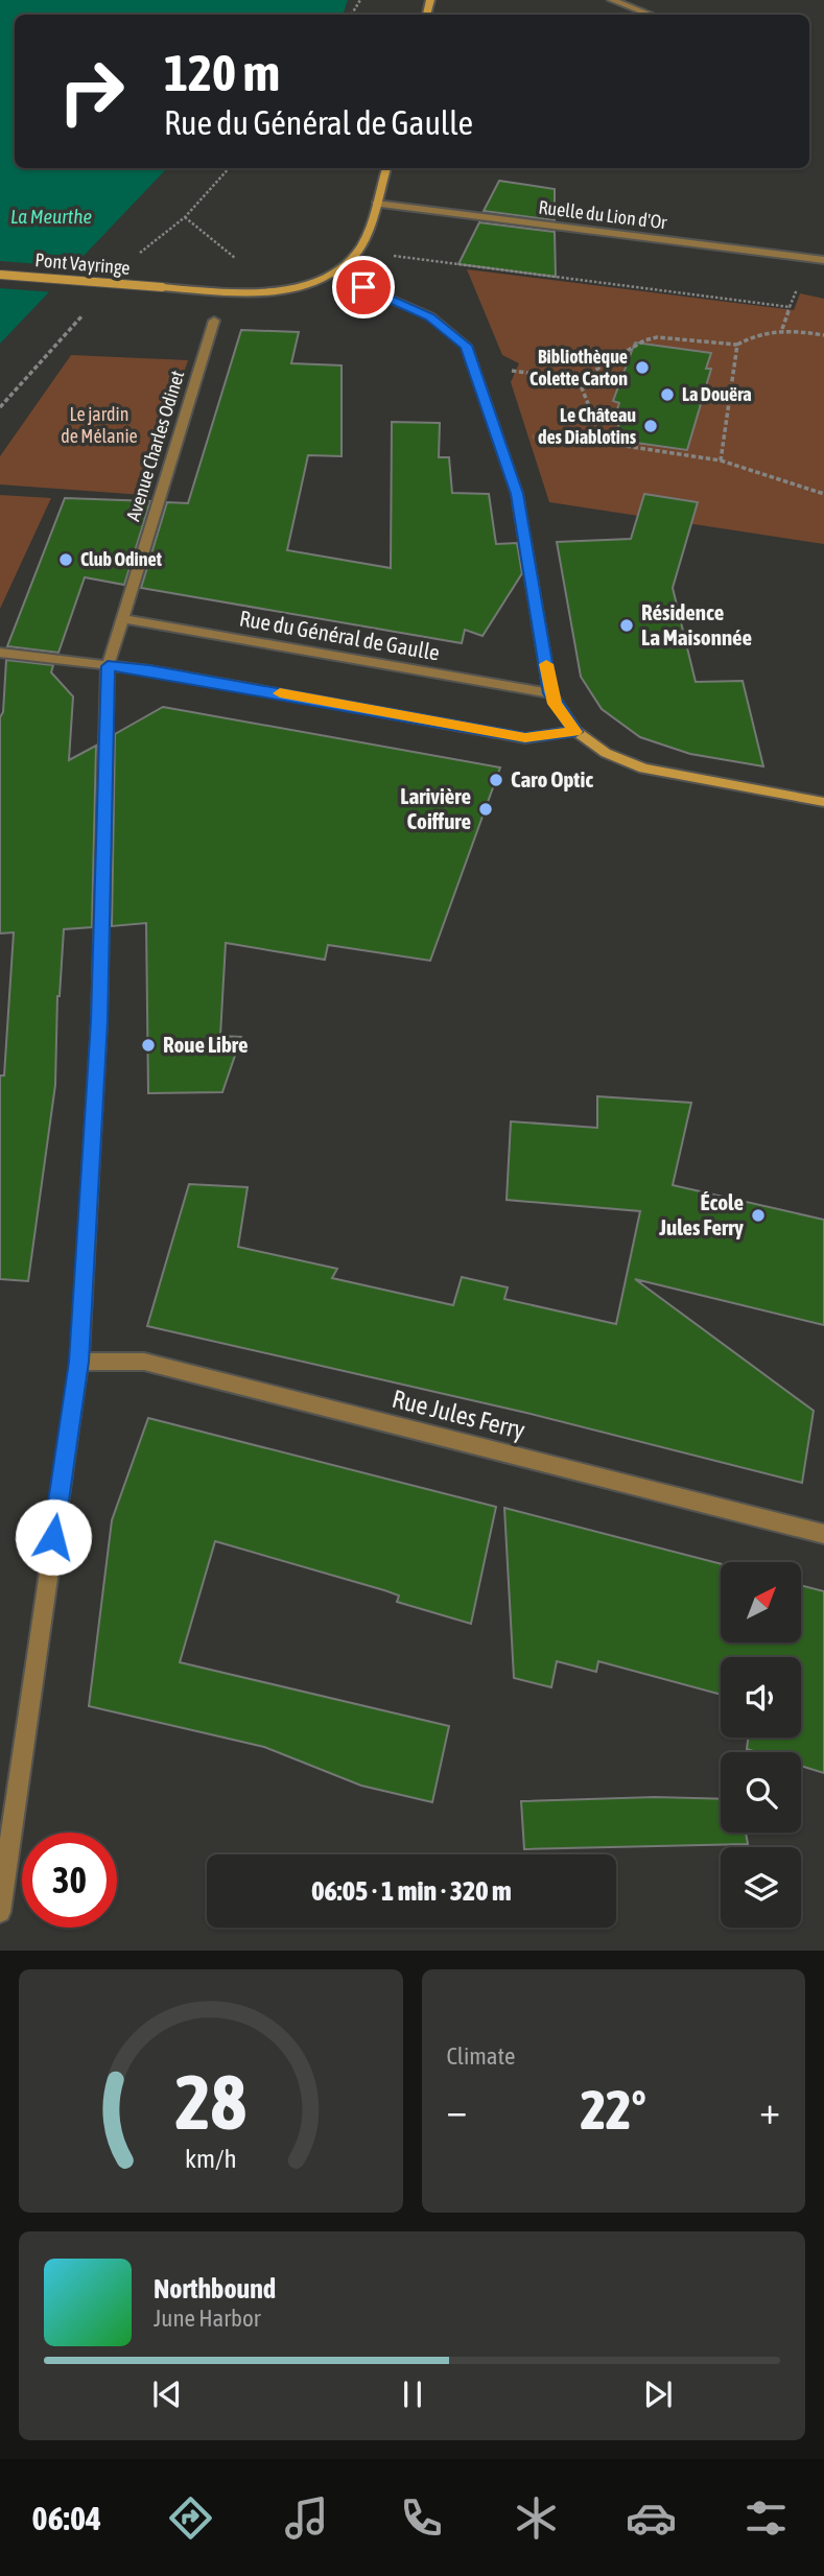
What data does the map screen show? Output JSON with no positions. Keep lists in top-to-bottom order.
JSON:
{
  "streets": {
    "main road": ["Pont Vayringe"],
    "street": [
      "Ruelle du Lion d'Or",
      "Avenue Charles Odinet",
      "Rue du Général de Gaulle",
      "Rue Jules Ferry"
    ]
  },
  "crossings": [
    ["Avenue Charles Odinet", "Rue du Général de Gaulle"],
    ["Avenue Charles Odinet", "Rue Jules Ferry"]
  ],
  "water": ["La Meurthe"],
  "parks": ["Le jardin de Mélanie"],
  "places": [
    "Bibliothèque Colette Carton",
    "La Douëra",
    "Le Château des Diablotins",
    "Club Odinet",
    "Résidence La Maisonnée",
    "Caro Optic",
    "Larivière Coiffure",
    "Roue Libre",
    "École Jules Ferry"
  ],
  "north": "top right",
  "page": {
    "turn": ["120 m", "Rue du Général de Gaulle"],
    "limit": "30",
    "trip": "06:05 · 1 min · 320 m",
    "tile": "Climate",
    "heat": ["−", "22°", "+"],
    "song": ["Northbound", "June Harbor"],
    "tabs": "06:04",
    "gauge": ["28", "km/h"]
  }
}
